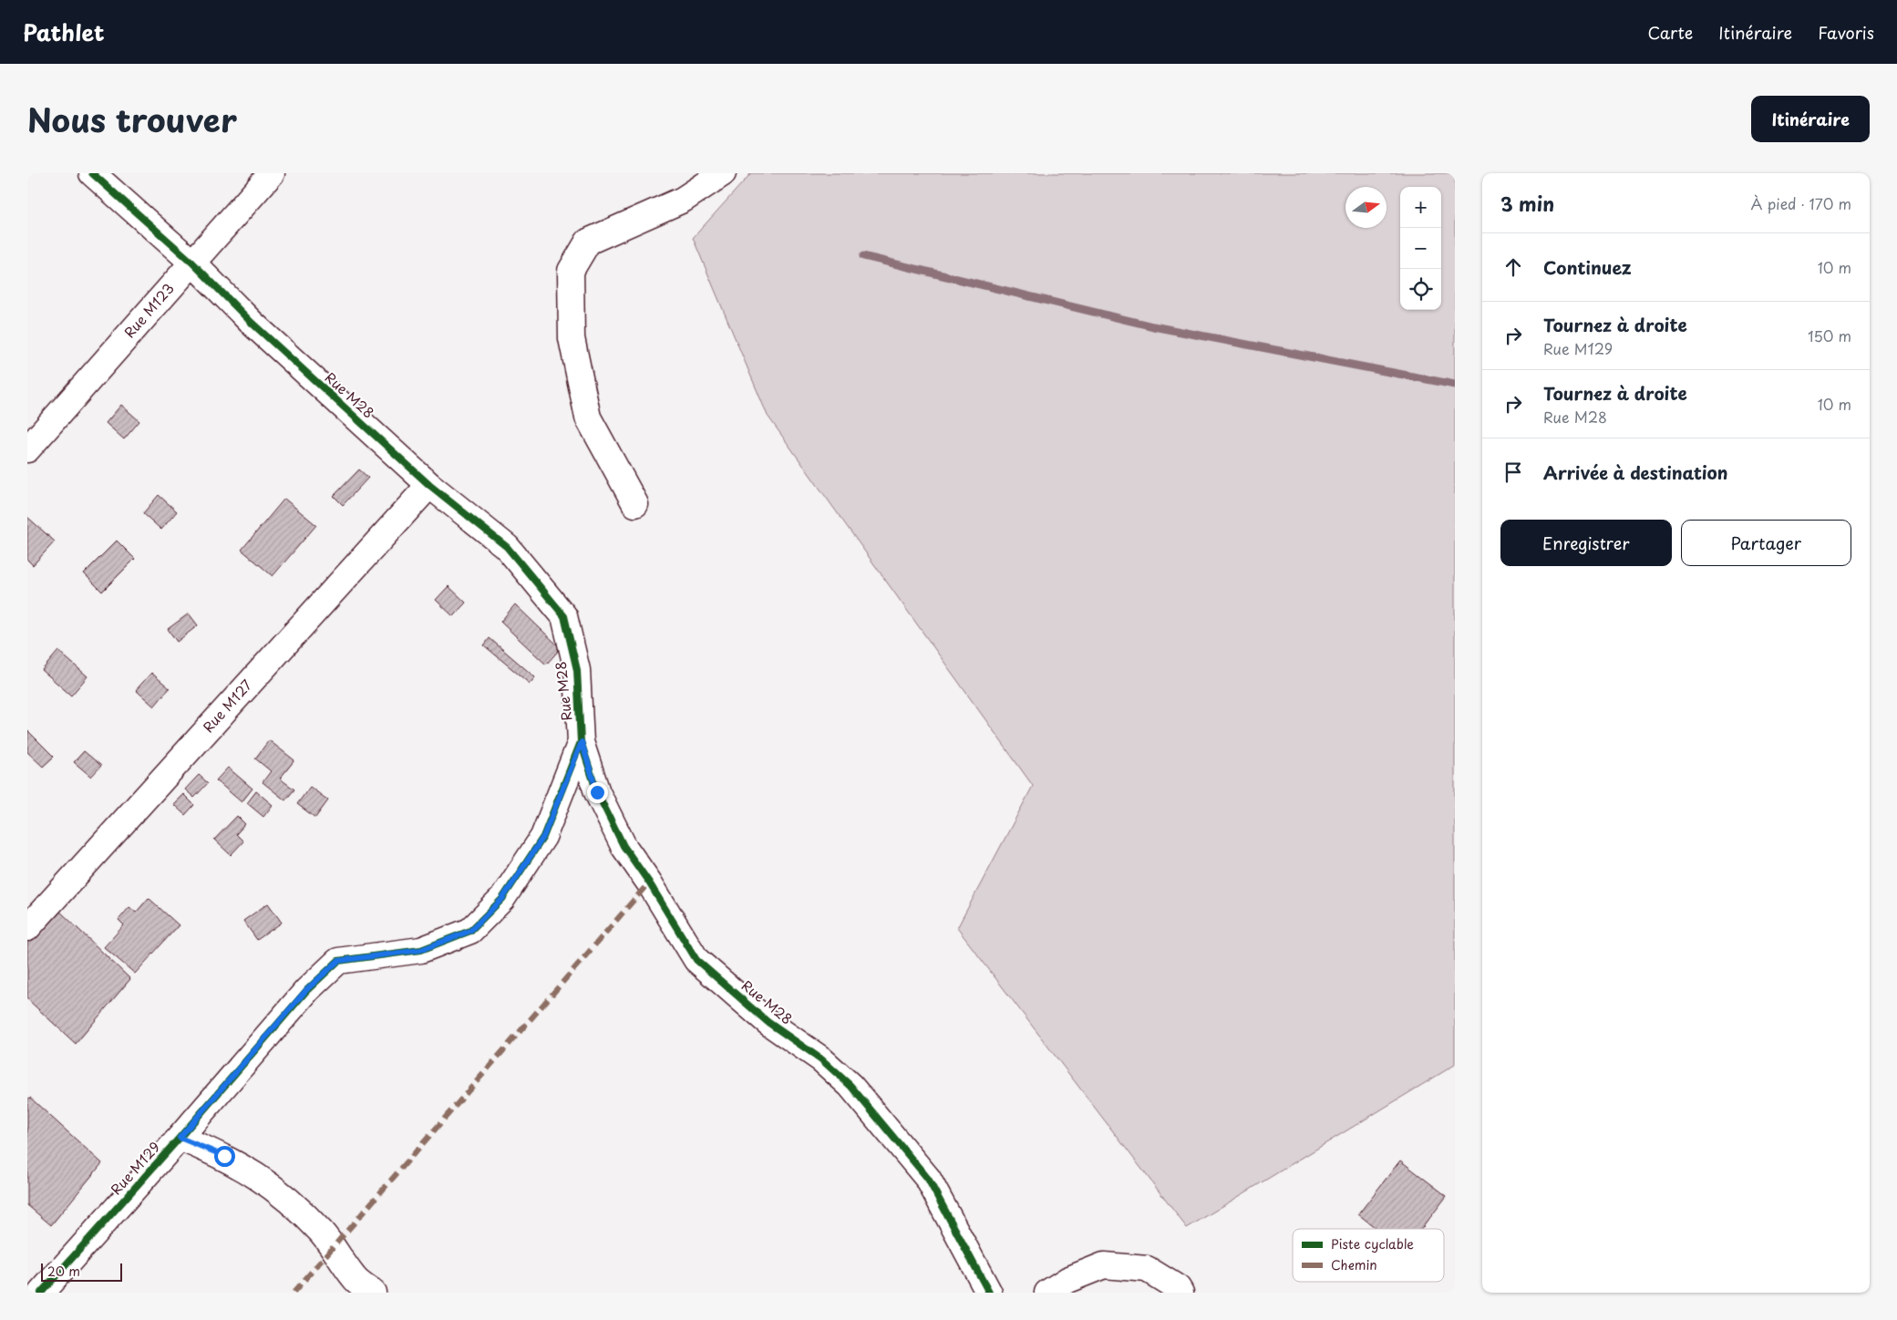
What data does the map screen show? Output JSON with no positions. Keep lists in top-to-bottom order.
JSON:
{
  "streets": {
    "street": [
      "Rue M123",
      "Rue M28",
      "Rue M127",
      "Rue M129"
    ]
  },
  "crossings": [
    ["Rue M123", "Rue M28"],
    ["Rue M28", "Rue M127"],
    ["Rue M28", "Rue M129"]
  ],
  "legend": ["Piste cyclable", "Chemin"],
  "scale_bar": "20 m",
  "north": "right",
  "page": {
    "header": "Pathlet",
    "nav": ["Carte", "Itinéraire", "Favoris"],
    "title": "Nous trouver",
    "buttons": [
      "Itinéraire",
      ["Enregistrer", "Partager"]
    ],
    "heading": ["3 min", "À pied · 170 m"],
    "map_buttons": ["+", "−"],
    "list": [
      ["Continuez", "10 m"],
      ["Tournez à droite", "Rue M129", "150 m"],
      ["Tournez à droite", "Rue M28", "10 m"],
      "Arrivée à destination"
    ],
    "scale": "20 m"
  }
}
